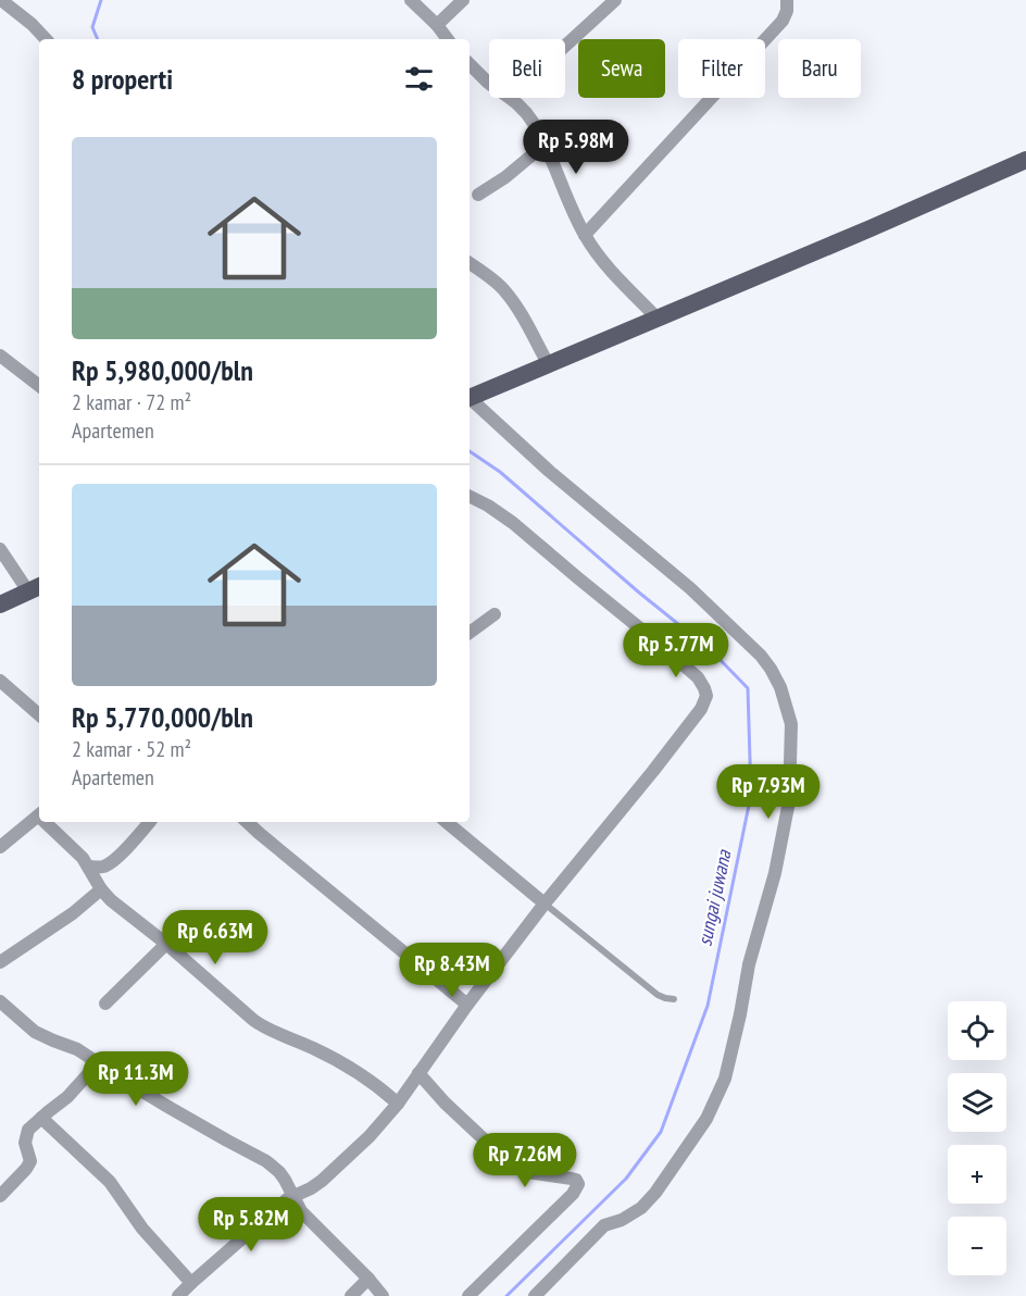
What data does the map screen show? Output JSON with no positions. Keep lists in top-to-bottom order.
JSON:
{
  "water": ["sungai juwana"],
  "page": {
    "chip": [
      "Beli",
      "Sewa",
      "Filter",
      "Baru"
    ],
    "heading": "8 properti",
    "list": [
      {
        "name": "Rp 5,980,000/bln",
        "note": "2 kamar · 72 m² · Apartemen"
      },
      {
        "name": "Rp 5,770,000/bln",
        "note": "2 kamar · 52 m² · Apartemen"
      }
    ],
    "price": [
      "Rp 5.98M",
      "Rp 5.77M",
      "Rp 7.93M",
      "Rp 6.63M",
      "Rp 8.43M",
      "Rp 11.3M",
      "Rp 7.26M",
      "Rp 5.82M"
    ],
    "map_buttons": ["+", "−"]
  }
}
